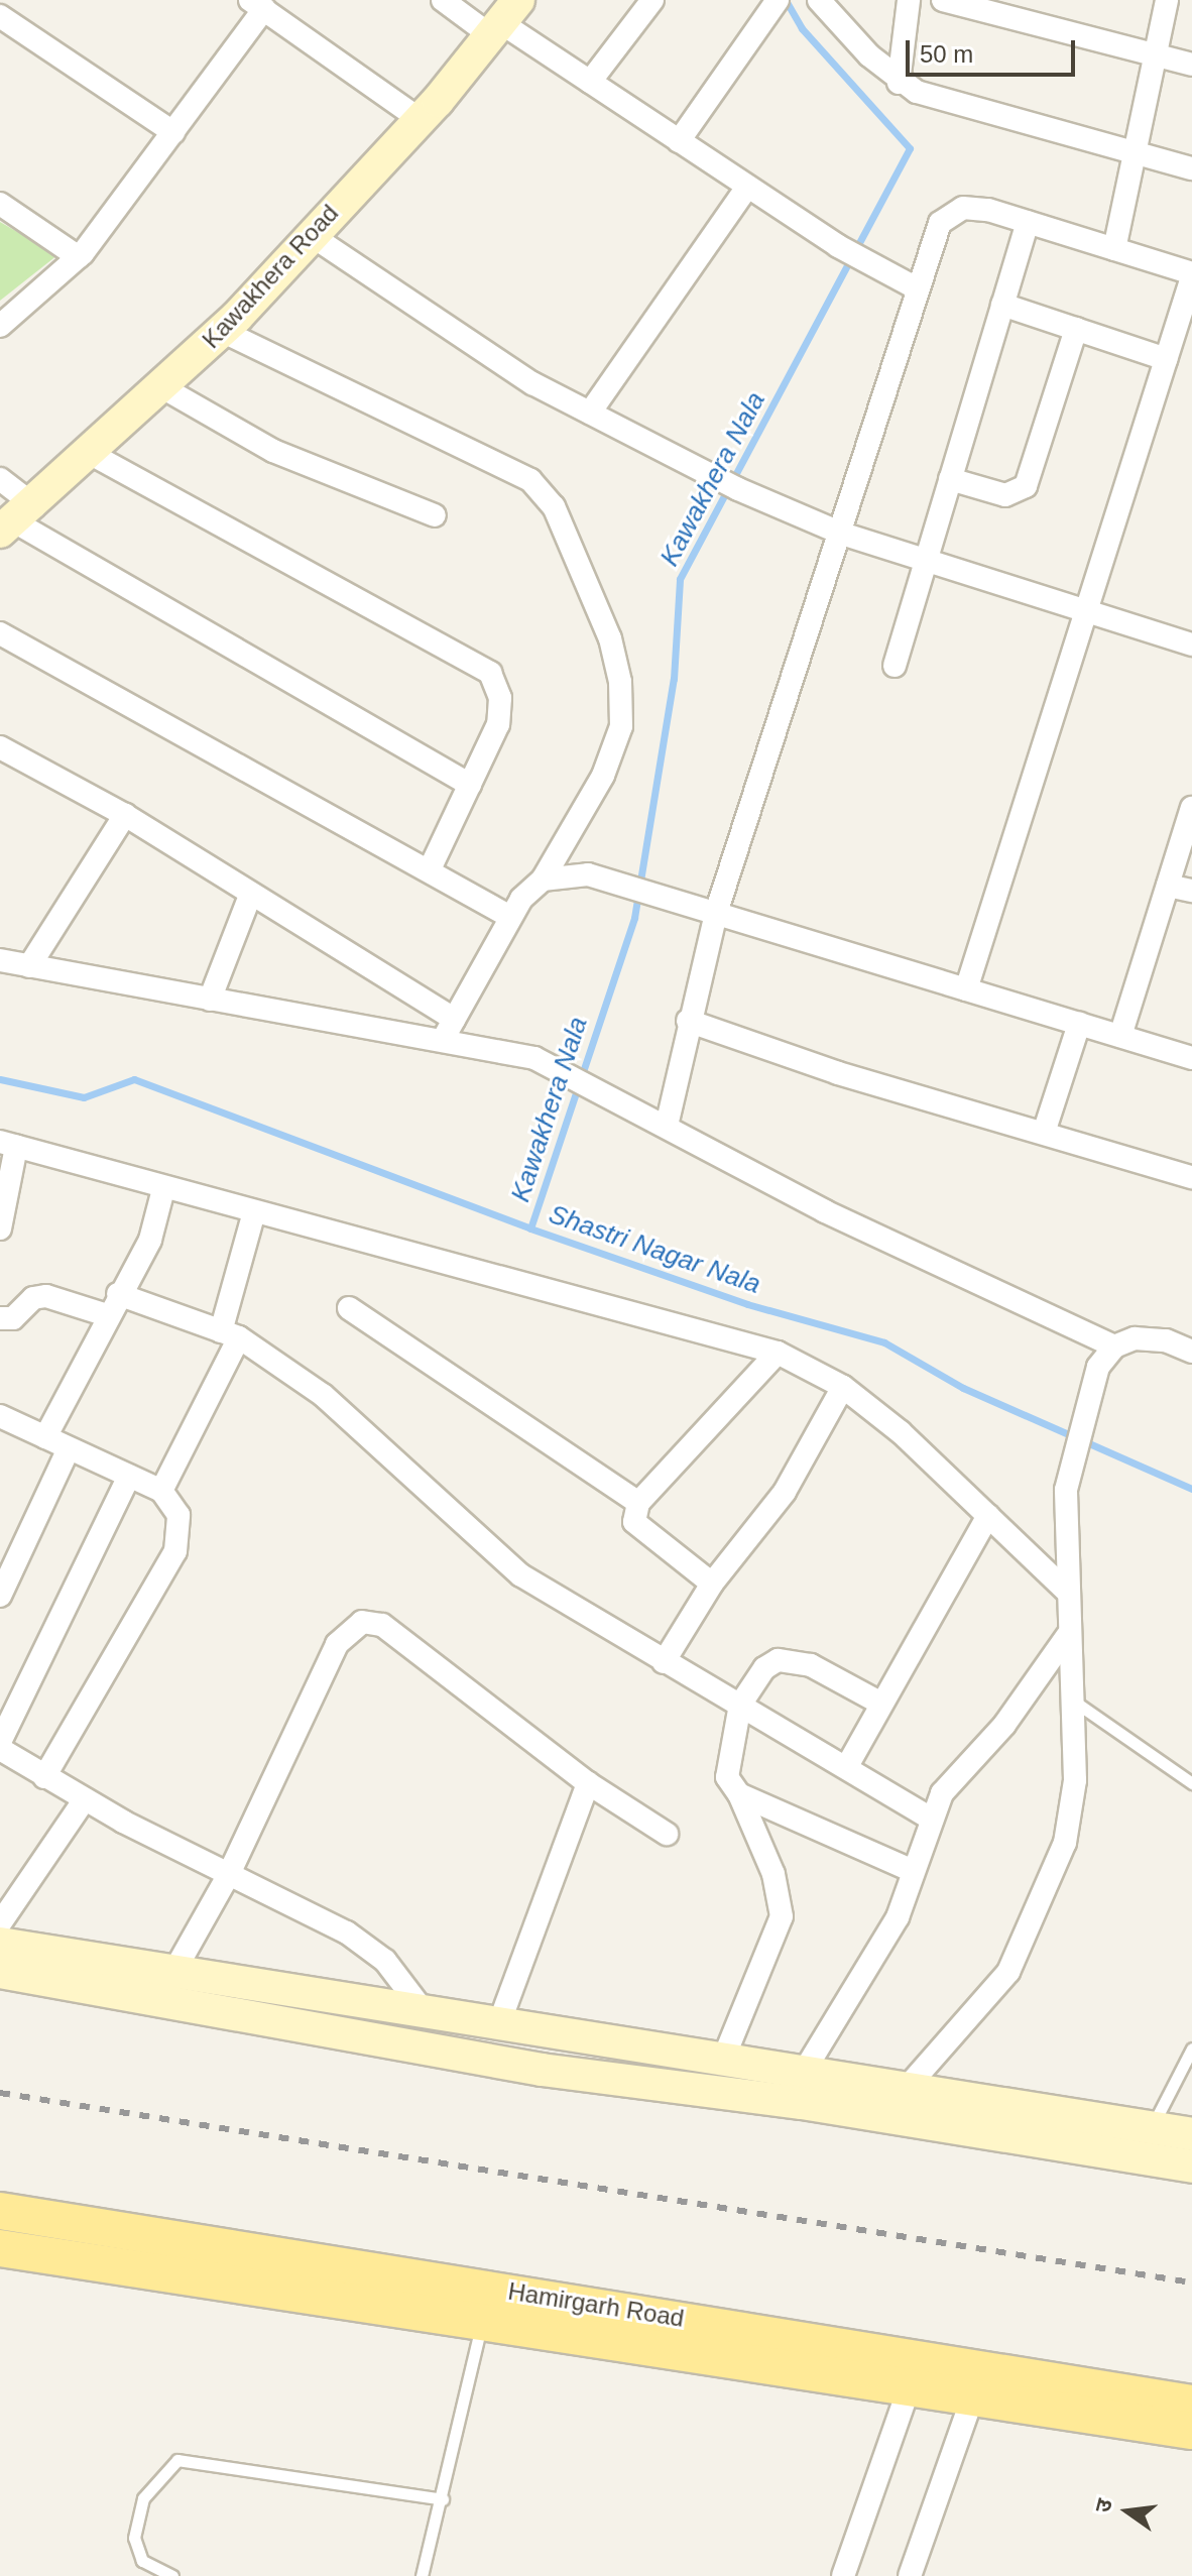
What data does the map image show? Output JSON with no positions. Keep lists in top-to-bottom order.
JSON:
{
  "streets": {
    "main road": ["Hamirgarh Road"],
    "street": ["Kawakhera Road"]
  },
  "water": ["Kawakhera Nala", "Shastri Nagar Nala"],
  "scale_bar": "50 m",
  "north": "left"
}
